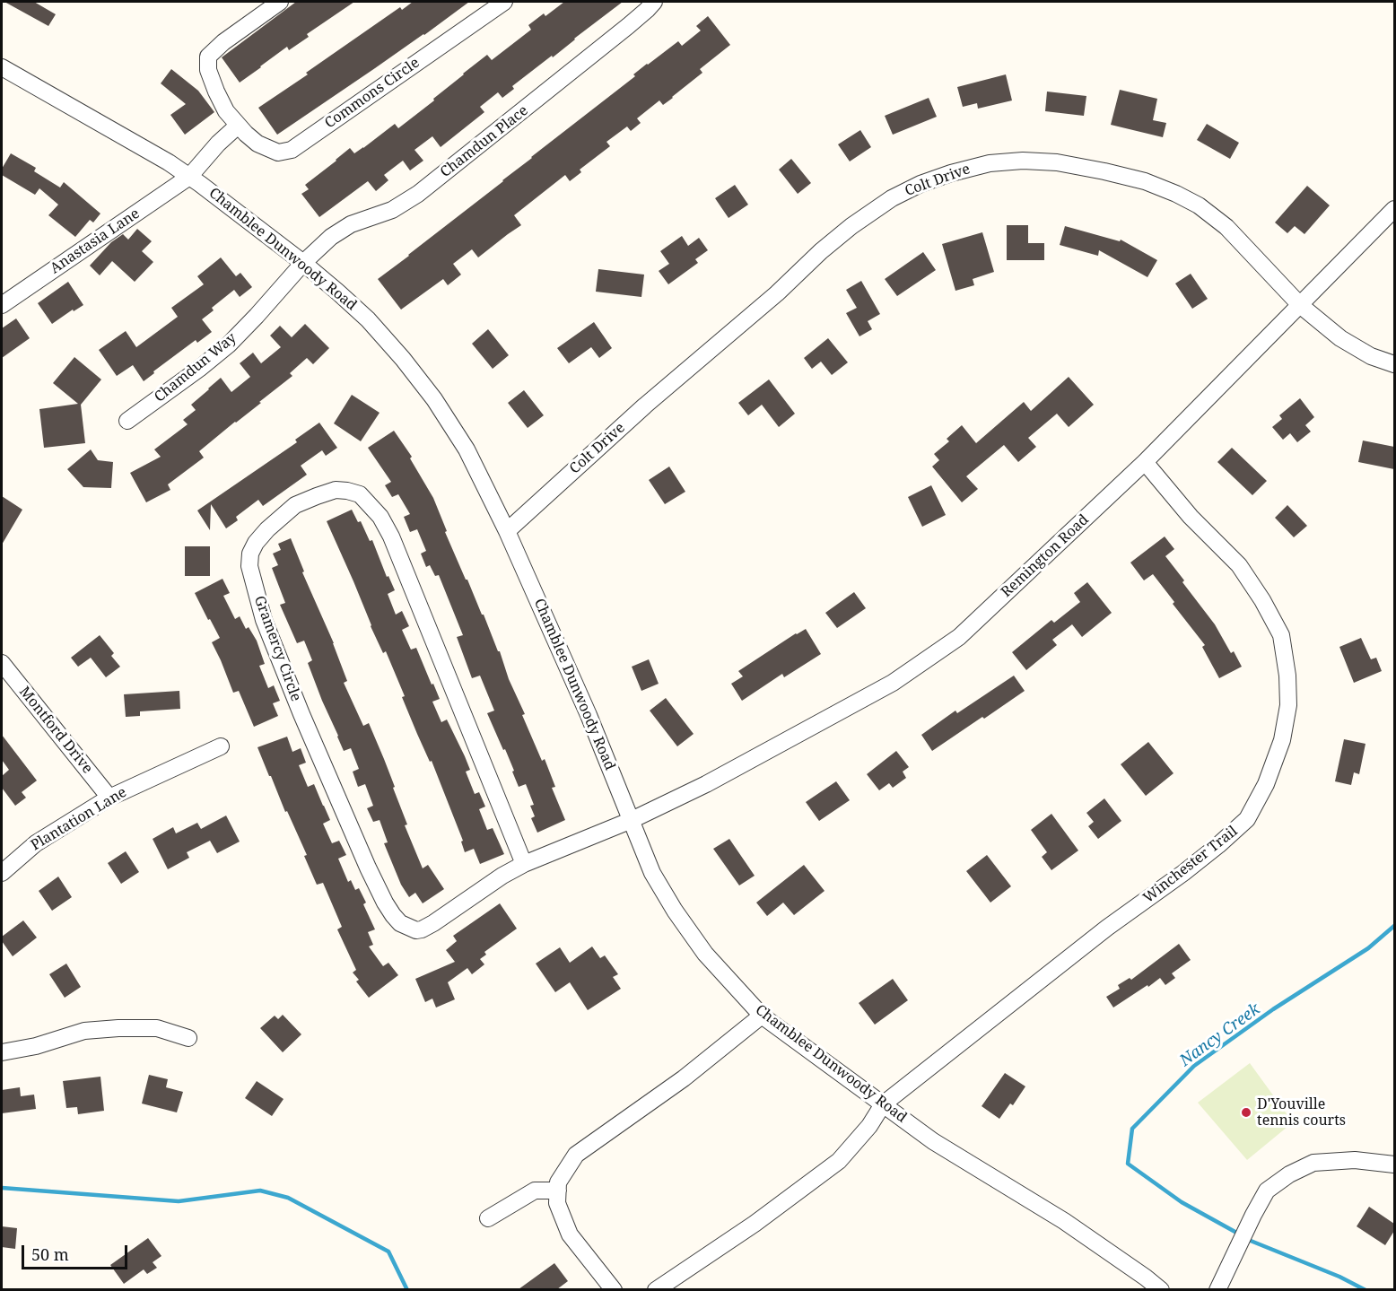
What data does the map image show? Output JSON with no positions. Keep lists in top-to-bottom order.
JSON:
{
  "streets": {
    "street": [
      "Commons Circle",
      "Chamdun Place",
      "Colt Drive",
      "Anastasia Lane",
      "Chamblee Dunwoody Road",
      "Chamdun Way",
      "Remington Road",
      "Gramercy Circle",
      "Montford Drive",
      "Plantation Lane",
      "Winchester Trail"
    ]
  },
  "crossings": [
    ["Chamdun Place", "Chamblee Dunwoody Road"],
    ["Chamdun Place", "Chamdun Way"],
    ["Colt Drive", "Chamblee Dunwoody Road"],
    ["Colt Drive", "Remington Road"],
    ["Anastasia Lane", "Chamblee Dunwoody Road"],
    ["Chamblee Dunwoody Road", "Chamdun Way"],
    ["Chamblee Dunwoody Road", "Remington Road"],
    ["Chamblee Dunwoody Road", "Gramercy Circle"],
    ["Chamblee Dunwoody Road", "Winchester Trail"],
    ["Remington Road", "Gramercy Circle"],
    ["Remington Road", "Winchester Trail"],
    ["Montford Drive", "Plantation Lane"]
  ],
  "water": ["Nancy Creek"],
  "places": ["D'Youville tennis courts"],
  "scale_bar": "50 m"
}
